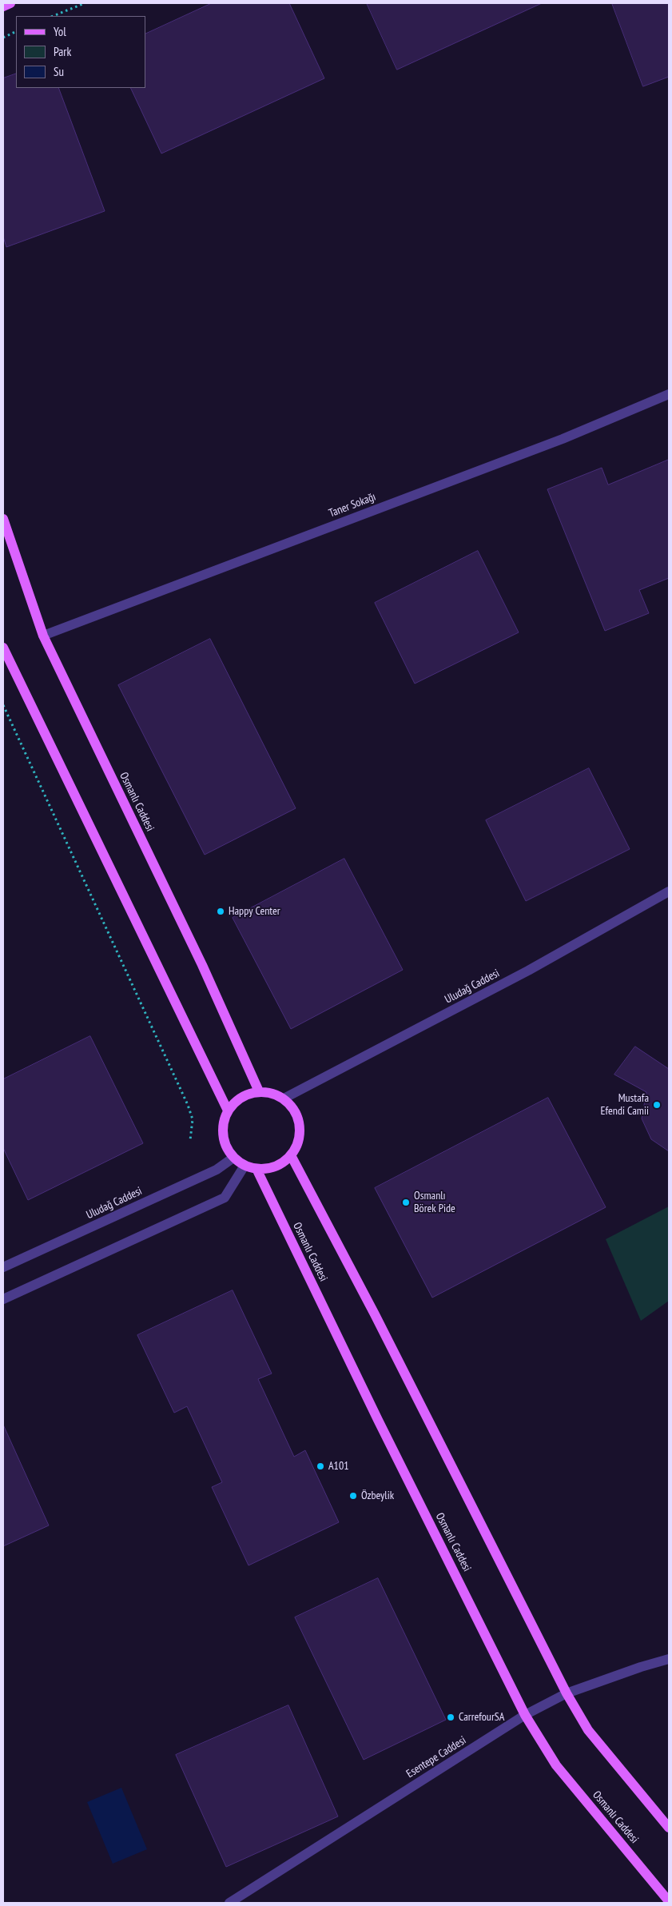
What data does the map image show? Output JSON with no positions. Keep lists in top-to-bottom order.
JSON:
{
  "streets": {
    "main road": ["Osmanlı Caddesi"],
    "street": ["Taner Sokağı", "Uludağ Caddesi", "Esentepe Caddesi"]
  },
  "crossings": [
    ["Taner Sokağı", "Osmanlı Caddesi"],
    ["Osmanlı Caddesi", "Uludağ Caddesi"],
    ["Osmanlı Caddesi", "Esentepe Caddesi"]
  ],
  "places": [
    "Happy Center",
    "Mustafa Efendi Camii",
    "Osmanlı Börek Pide",
    "A101",
    "Özbeylik",
    "CarrefourSA"
  ],
  "legend": ["Yol", "Park", "Su"]
}
